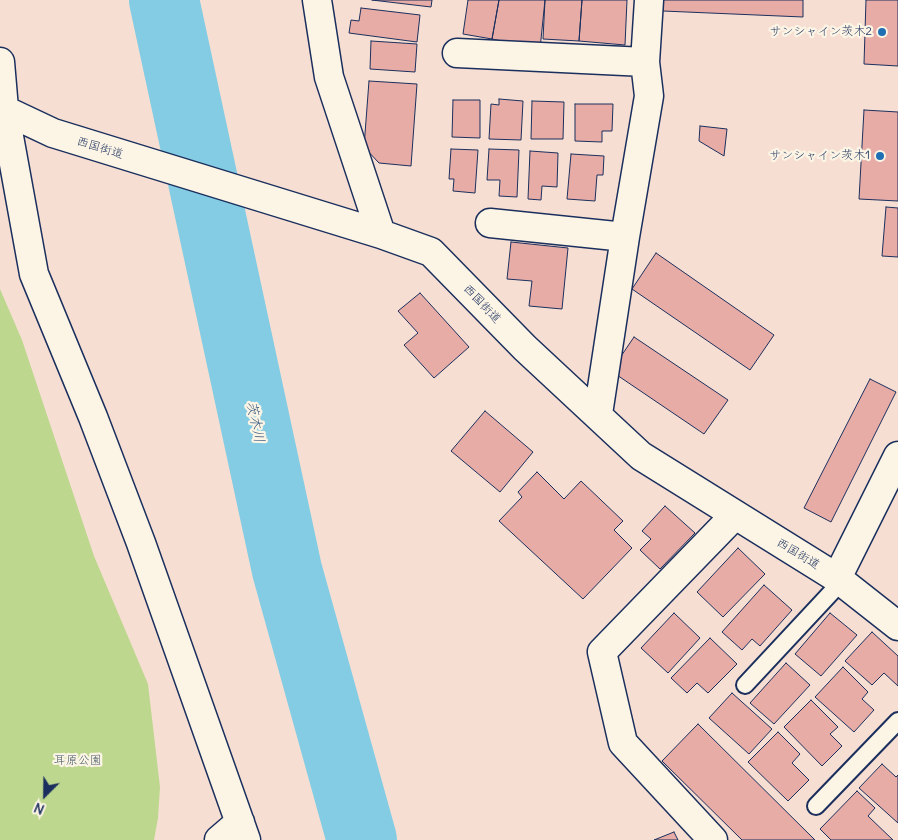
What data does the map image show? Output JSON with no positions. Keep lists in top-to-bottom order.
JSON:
{
  "streets": {
    "street": ["西国街道"]
  },
  "water": ["茨木川"],
  "parks": ["耳原公園"],
  "places": ["サンシャイン茨木2", "サンシャイン茨木1"],
  "north": "bottom left"
}
